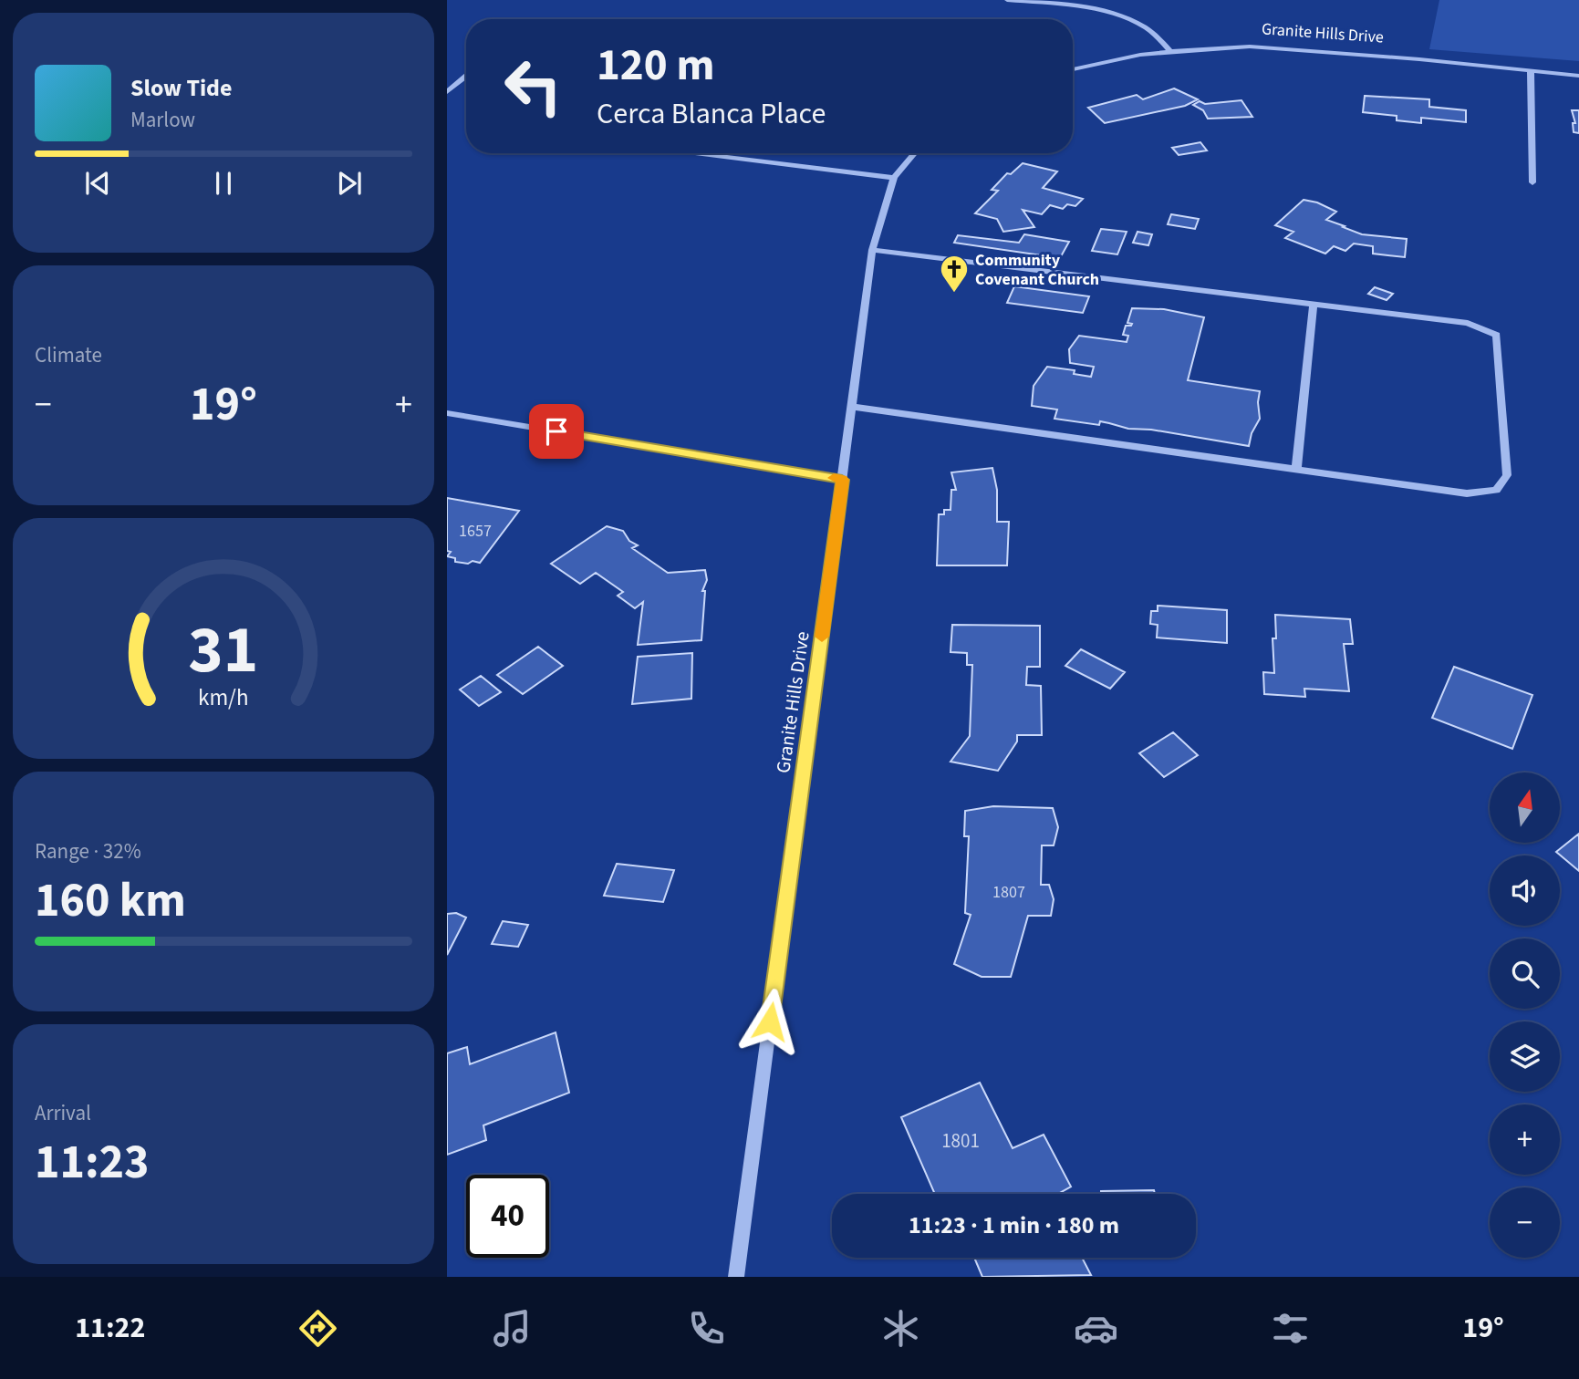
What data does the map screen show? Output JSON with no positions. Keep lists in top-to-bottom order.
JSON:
{
  "streets": {
    "street": ["Granite Hills Drive"]
  },
  "places": {
    "church": ["Community Covenant Church"]
  },
  "house_numbers": ["1657", "1807", "1801"],
  "north": "top",
  "page": {
    "turn": ["120 m", "Cerca Blanca Place"],
    "song": ["Slow Tide", "Marlow"],
    "tile": [
      "Climate",
      ["Range · 32%", "160 km"],
      ["Arrival", "11:23"]
    ],
    "heat": ["−", "19°", "+"],
    "map_buttons": ["+", "−"],
    "limit": "40",
    "trip": "11:23 · 1 min · 180 m",
    "tabs": ["11:22", "19°"],
    "gauge": ["31", "km/h"]
  }
}
